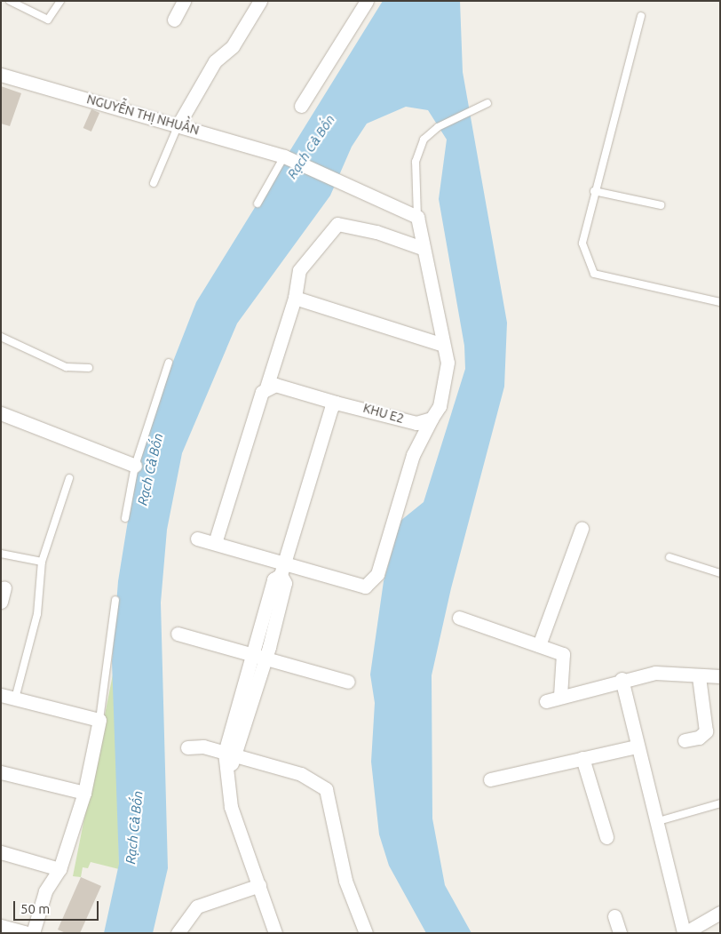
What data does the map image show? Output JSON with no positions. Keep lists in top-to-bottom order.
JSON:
{
  "streets": {
    "street": ["NGUYỄN THỊ NHUẦN", "KHU E2"]
  },
  "water": ["Rạch Cả Bốn"],
  "scale_bar": "50 m"
}
